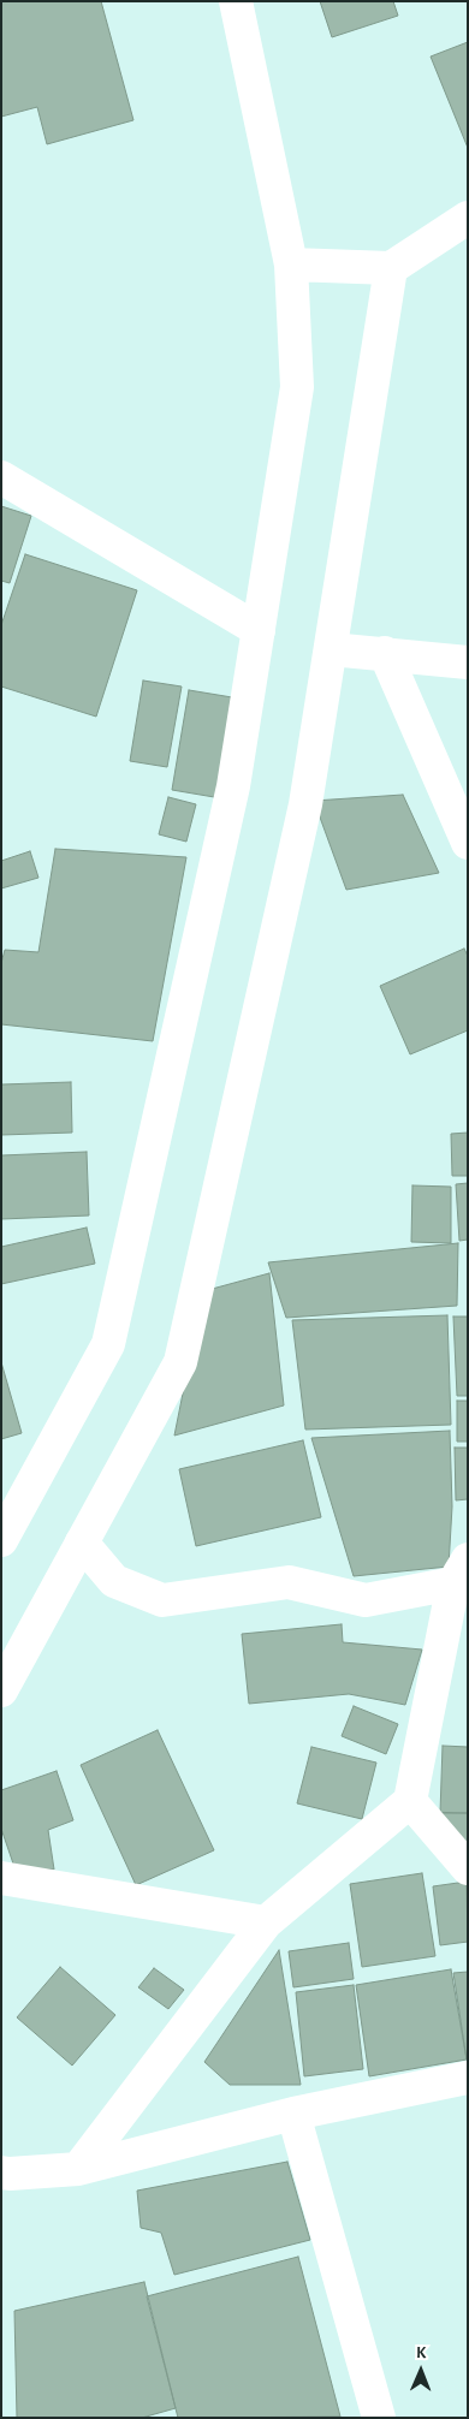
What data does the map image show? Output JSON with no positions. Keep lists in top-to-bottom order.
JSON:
{
  "north": "top"
}
